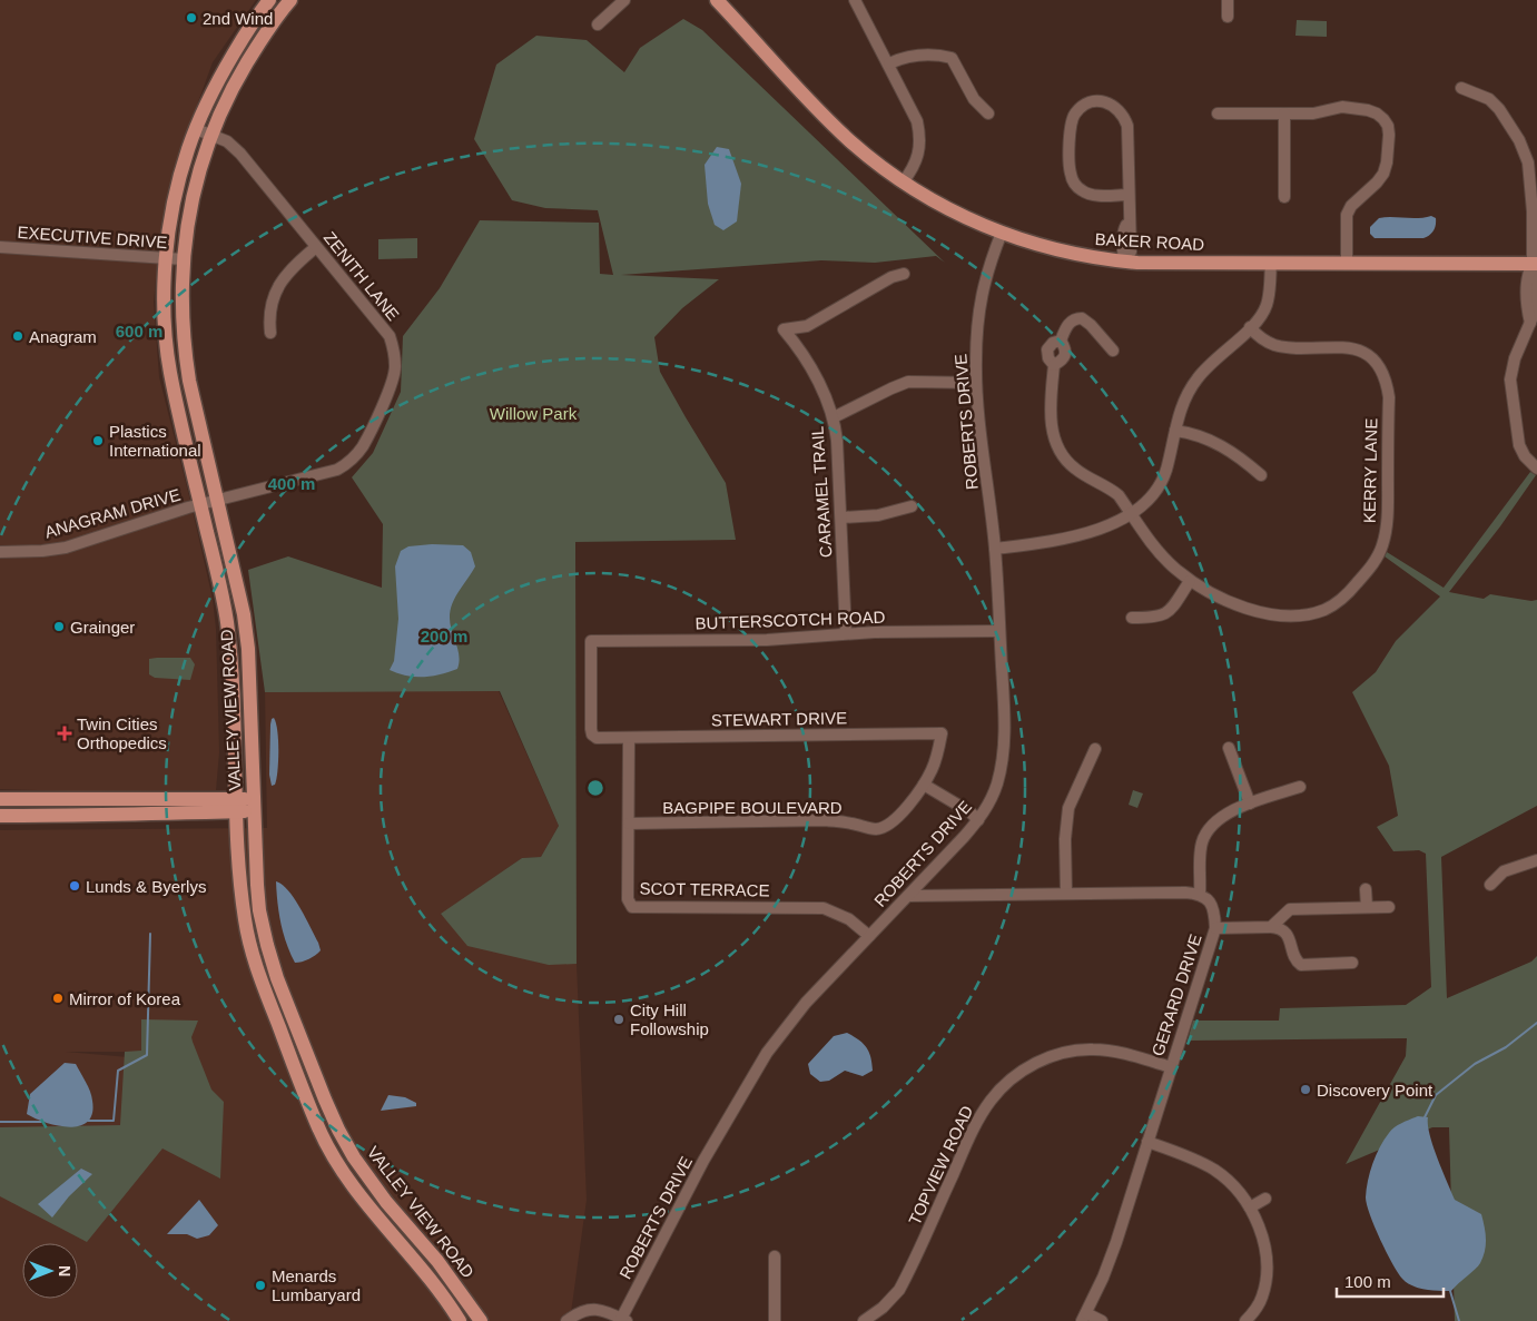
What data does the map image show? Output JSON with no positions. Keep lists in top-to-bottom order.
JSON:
{
  "streets": {
    "main road": ["BAKER ROAD", "VALLEY VIEW ROAD"],
    "street": [
      "EXECUTIVE DRIVE",
      "ZENITH LANE",
      "ROBERTS DRIVE",
      "KERRY LANE",
      "CARAMEL TRAIL",
      "ANAGRAM DRIVE",
      "BUTTERSCOTCH ROAD",
      "STEWART DRIVE",
      "BAGPIPE BOULEVARD",
      "SCOT TERRACE",
      "GERARD DRIVE",
      "TOPVIEW ROAD"
    ]
  },
  "crossings": [
    ["EXECUTIVE DRIVE", "VALLEY VIEW ROAD"],
    ["BAKER ROAD", "ROBERTS DRIVE"],
    ["ZENITH LANE", "ANAGRAM DRIVE"],
    ["ZENITH LANE", "VALLEY VIEW ROAD"],
    ["ROBERTS DRIVE", "BUTTERSCOTCH ROAD"],
    ["ROBERTS DRIVE", "SCOT TERRACE"],
    ["CARAMEL TRAIL", "BUTTERSCOTCH ROAD"],
    ["ANAGRAM DRIVE", "VALLEY VIEW ROAD"],
    ["BUTTERSCOTCH ROAD", "STEWART DRIVE"],
    ["STEWART DRIVE", "BAGPIPE BOULEVARD"],
    ["STEWART DRIVE", "SCOT TERRACE"],
    ["BAGPIPE BOULEVARD", "SCOT TERRACE"],
    ["GERARD DRIVE", "TOPVIEW ROAD"]
  ],
  "parks": ["Willow Park"],
  "places": {
    "other": [
      "2nd Wind",
      "Anagram",
      "Plastics International",
      "Grainger",
      "Lunds & Byerlys",
      "Mirror of Korea",
      "City Hill Followship",
      "Discovery Point",
      "Menards Lumbaryard"
    ],
    "health": ["Twin Cities Orthopedics"]
  },
  "scale_bar": "100 m",
  "north": "right",
  "rings": ["600 m", "400 m", "200 m"]
}
